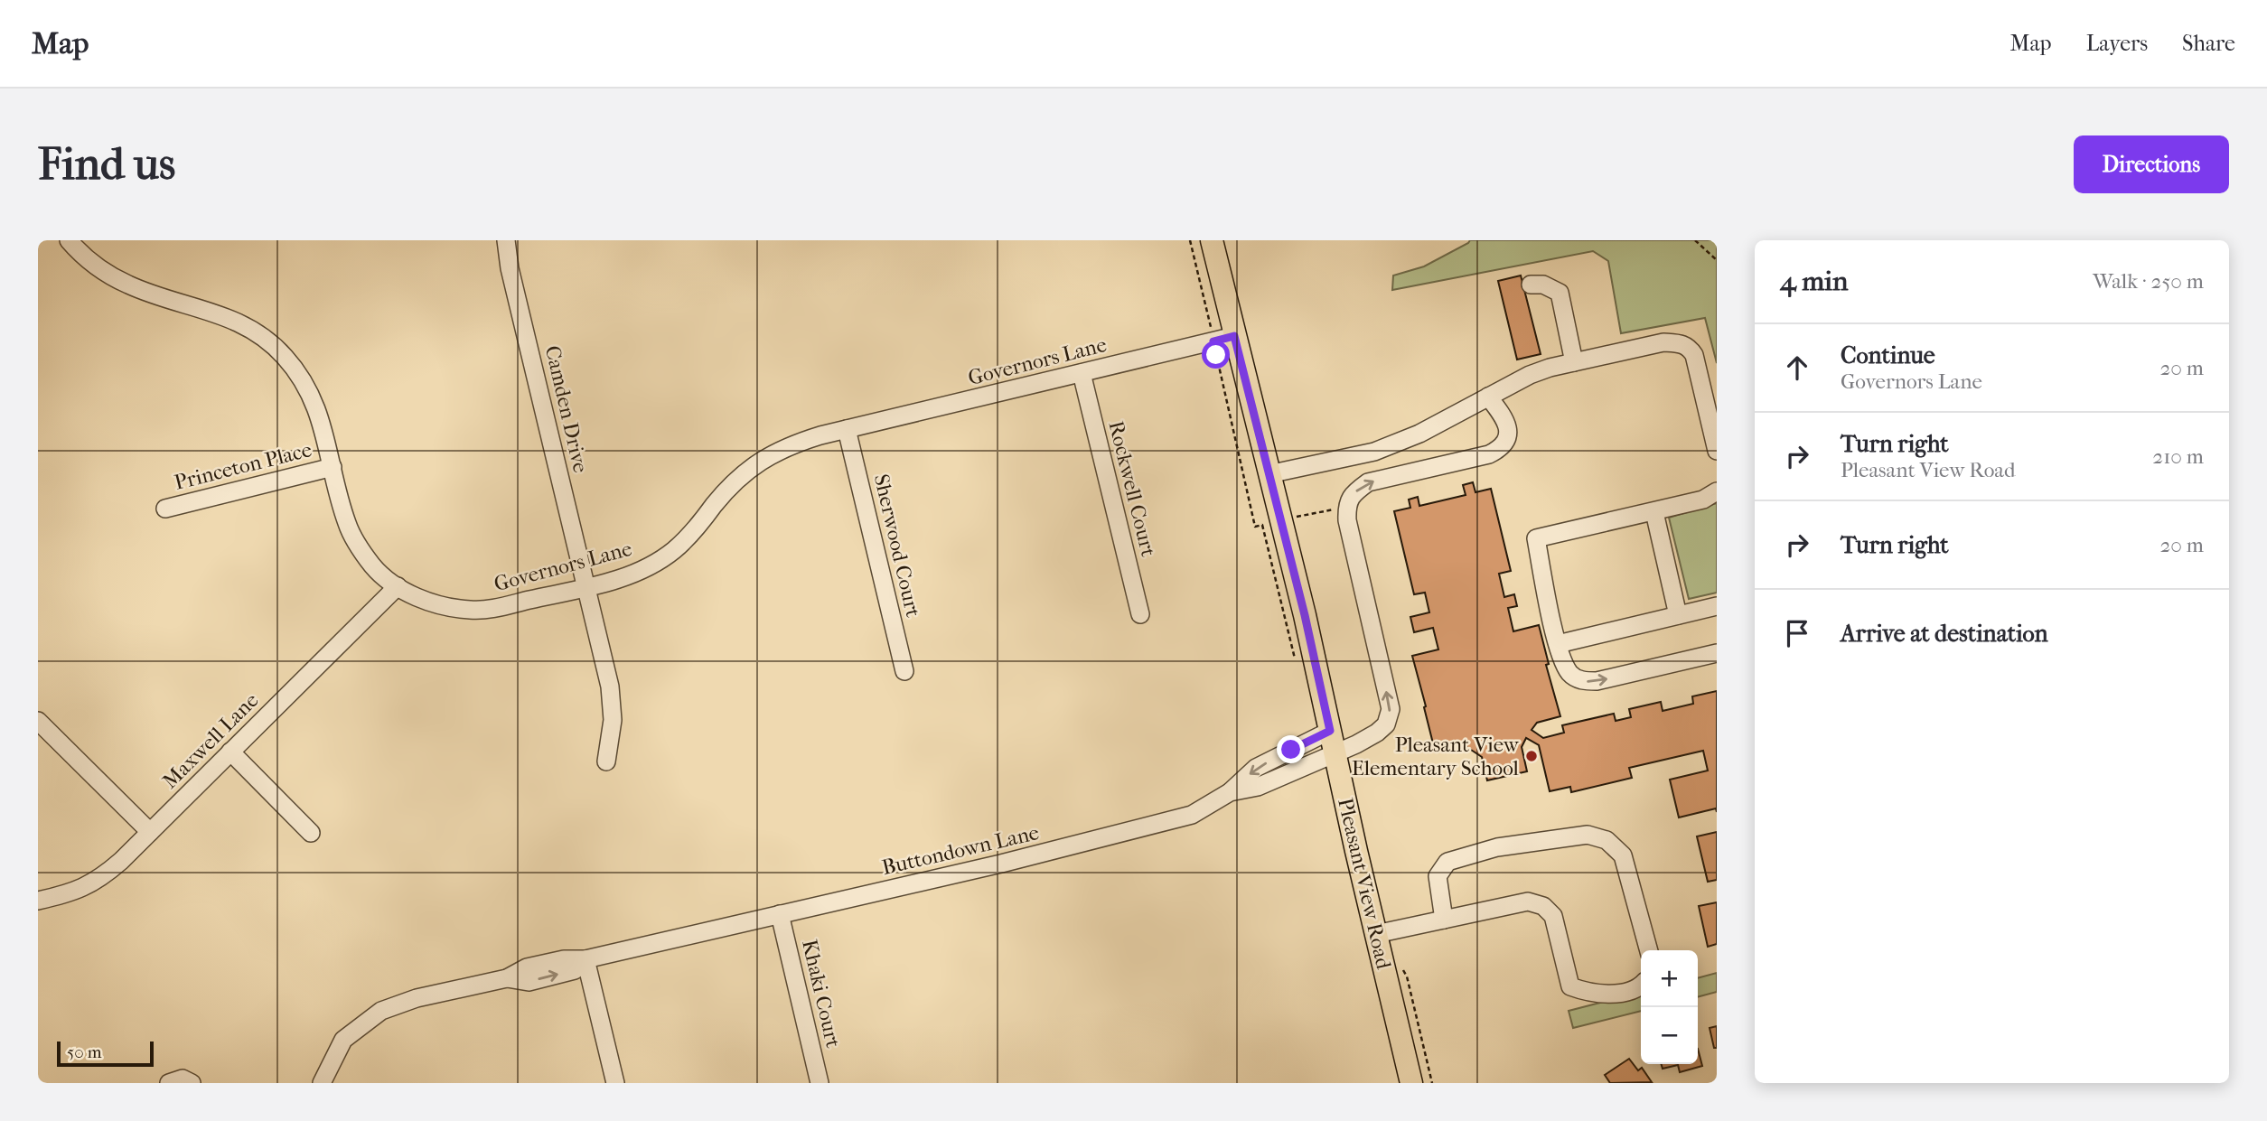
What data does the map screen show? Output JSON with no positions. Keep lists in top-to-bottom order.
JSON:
{
  "streets": {
    "main road": ["Pleasant View Road"],
    "street": [
      "Governors Lane",
      "Camden Drive",
      "Princeton Place",
      "Rockwell Court",
      "Sherwood Court",
      "Maxwell Lane",
      "Buttondown Lane",
      "Khaki Court"
    ]
  },
  "crossings": [
    ["Governors Lane", "Camden Drive"],
    ["Governors Lane", "Princeton Place"],
    ["Governors Lane", "Rockwell Court"],
    ["Governors Lane", "Sherwood Court"],
    ["Governors Lane", "Maxwell Lane"],
    ["Governors Lane", "Pleasant View Road"],
    ["Buttondown Lane", "Pleasant View Road"],
    ["Buttondown Lane", "Khaki Court"]
  ],
  "places": ["Pleasant View Elementary School"],
  "scale_bar": "50 m",
  "page": {
    "header": "Map",
    "nav": ["Map", "Layers", "Share"],
    "buttons": "Directions",
    "title": "Find us",
    "heading": ["4 min", "Walk · 250 m"],
    "list": [
      ["Continue", "Governors Lane", "20 m"],
      ["Turn right", "Pleasant View Road", "210 m"],
      ["Turn right", "20 m"],
      "Arrive at destination"
    ],
    "map_buttons": ["+", "−"],
    "scale": "50 m"
  }
}
